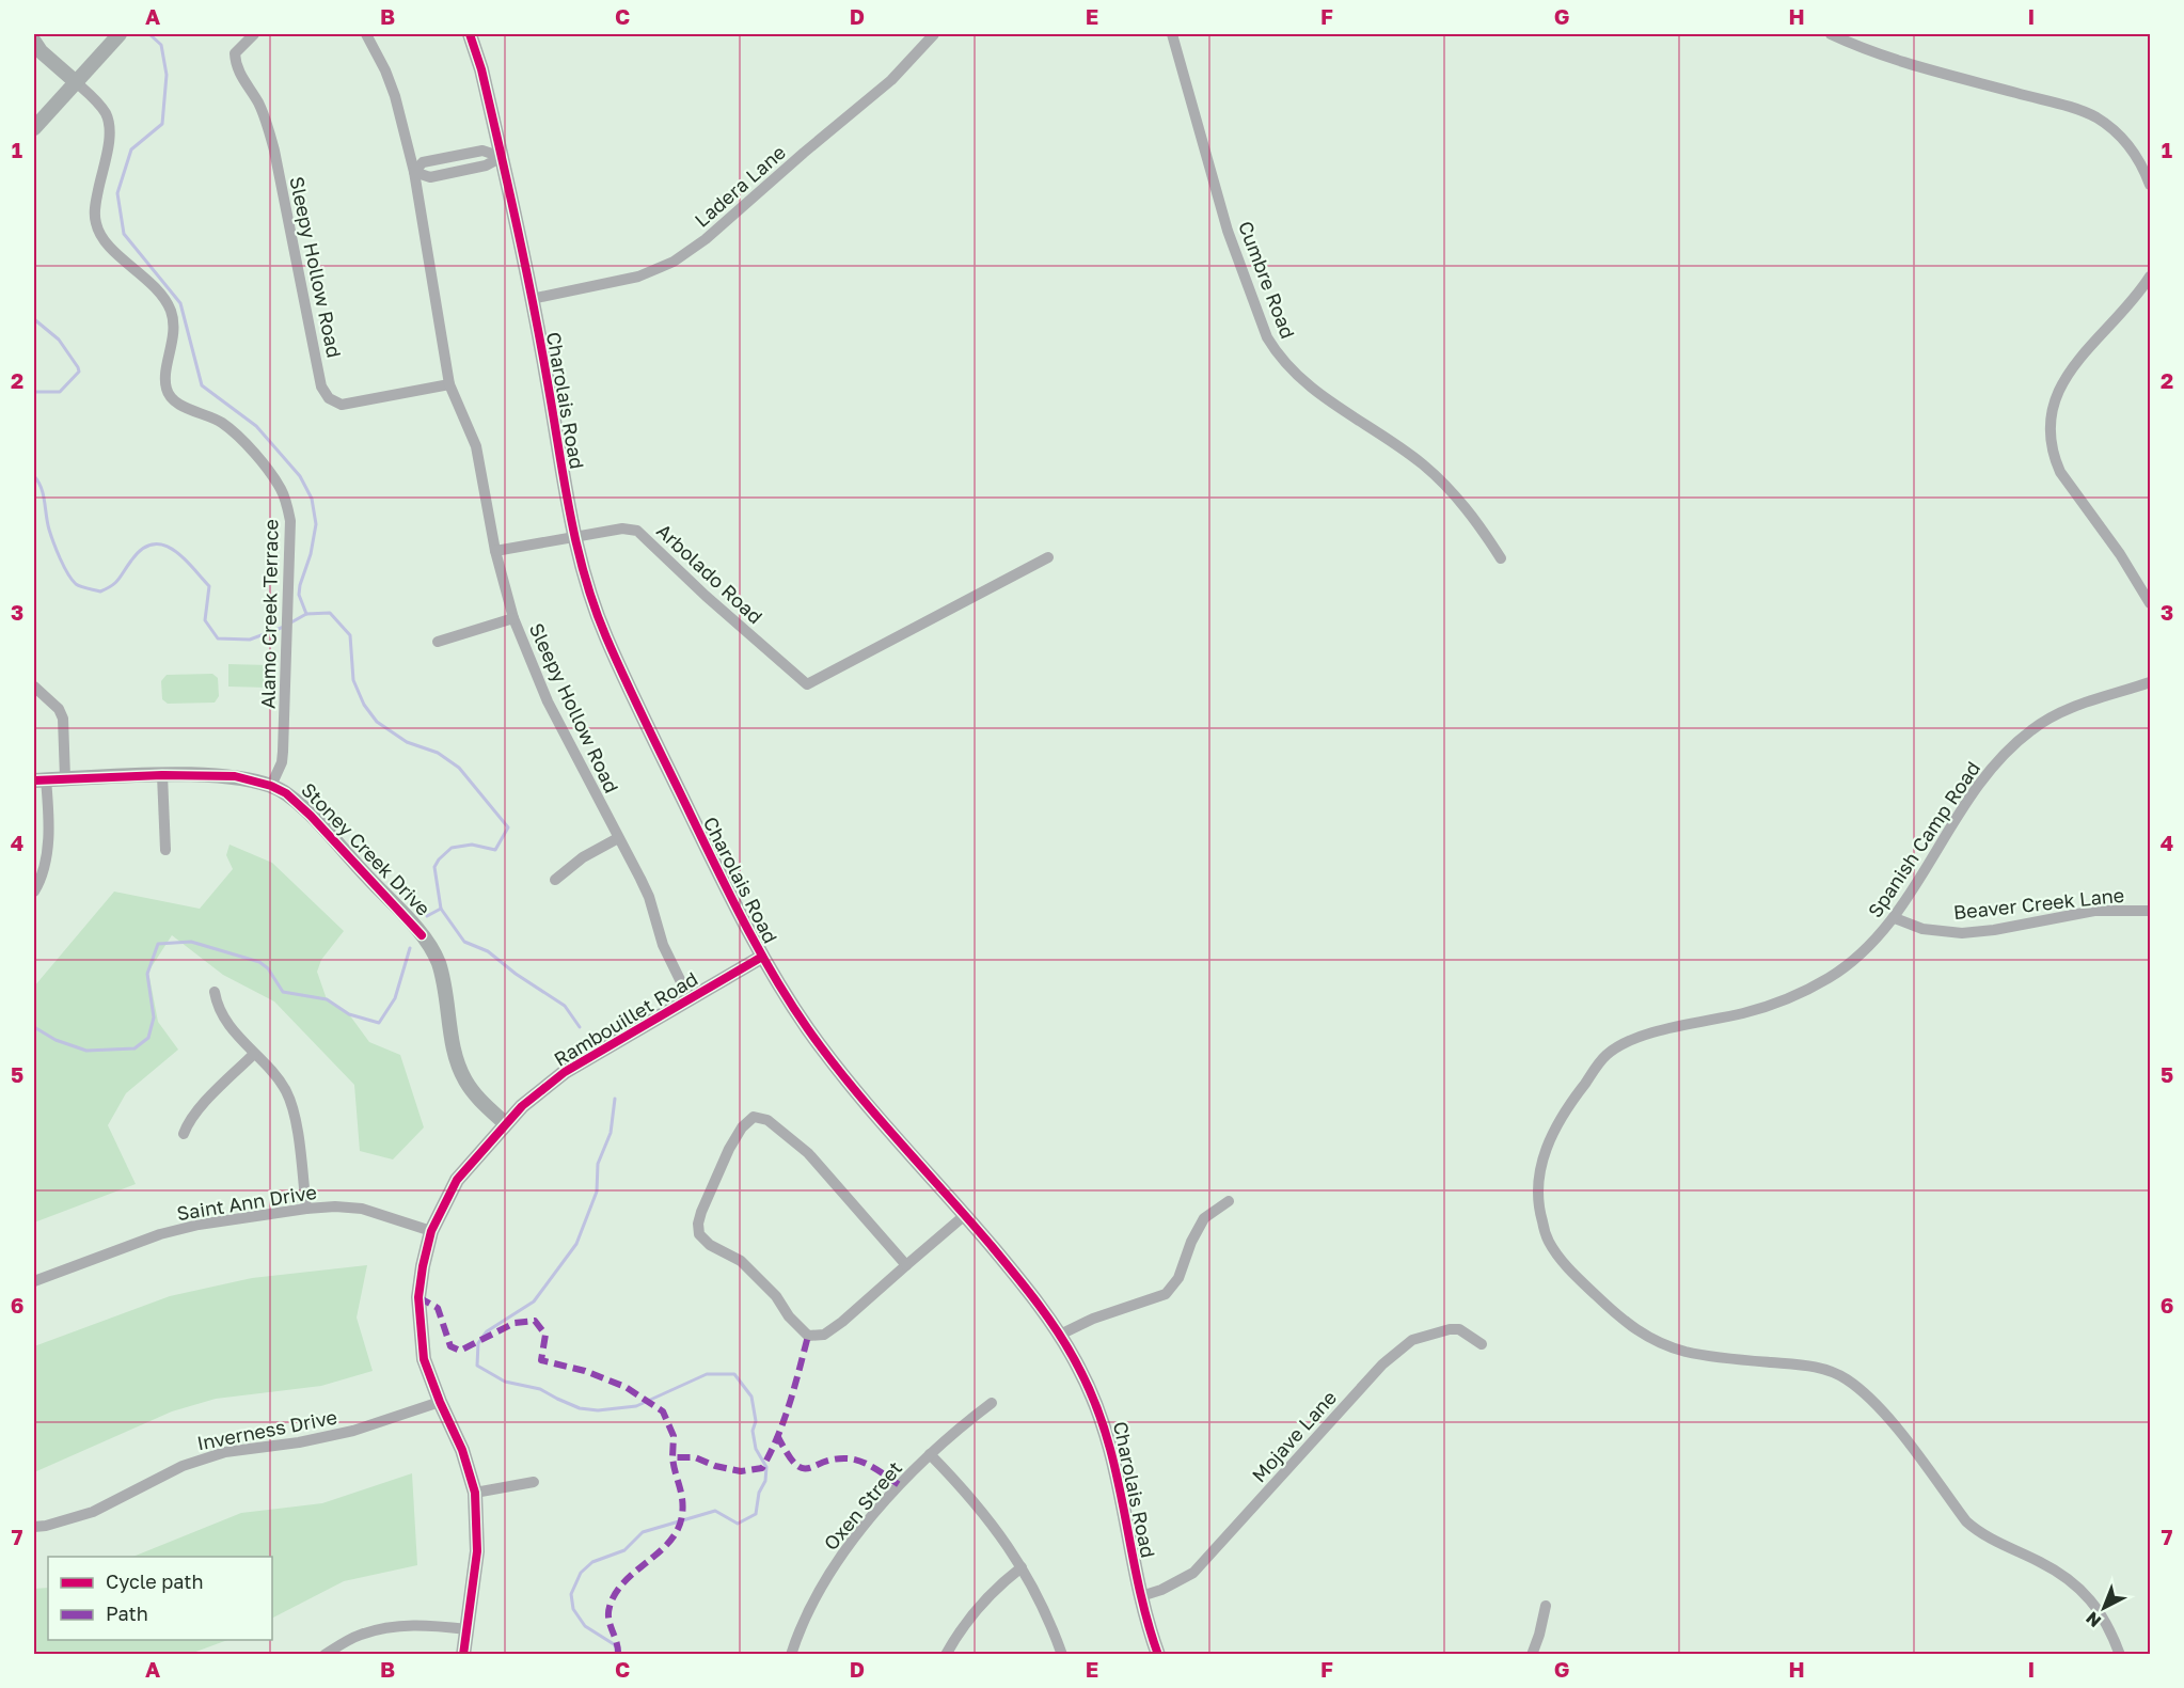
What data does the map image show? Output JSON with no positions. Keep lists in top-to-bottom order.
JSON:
{
  "streets": {
    "street": [
      "Ladera Lane",
      "Sleepy Hollow Road",
      "Cumbre Road",
      "Charolais Road",
      "Arbolado Road",
      "Alamo Creek Terrace",
      "Spanish Camp Road",
      "Stoney Creek Drive",
      "Beaver Creek Lane",
      "Rambouillet Road",
      "Saint Ann Drive",
      "Inverness Drive",
      "Mojave Lane",
      "Oxen Street"
    ]
  },
  "crossings": [
    ["Ladera Lane", "Charolais Road"],
    ["Sleepy Hollow Road", "Arbolado Road"],
    ["Sleepy Hollow Road", "Rambouillet Road"],
    ["Charolais Road", "Arbolado Road"],
    ["Charolais Road", "Rambouillet Road"],
    ["Charolais Road", "Mojave Lane"],
    ["Alamo Creek Terrace", "Stoney Creek Drive"],
    ["Spanish Camp Road", "Beaver Creek Lane"],
    ["Stoney Creek Drive", "Rambouillet Road"],
    ["Rambouillet Road", "Saint Ann Drive"],
    ["Rambouillet Road", "Inverness Drive"]
  ],
  "legend": ["Cycle path", "Path"],
  "north": "bottom left",
  "grid": {
    "columns": [
      "A",
      "B",
      "C",
      "D",
      "E",
      "F",
      "G",
      "H",
      "I"
    ],
    "rows": [
      "1",
      "2",
      "3",
      "4",
      "5",
      "6",
      "7"
    ]
  }
}
